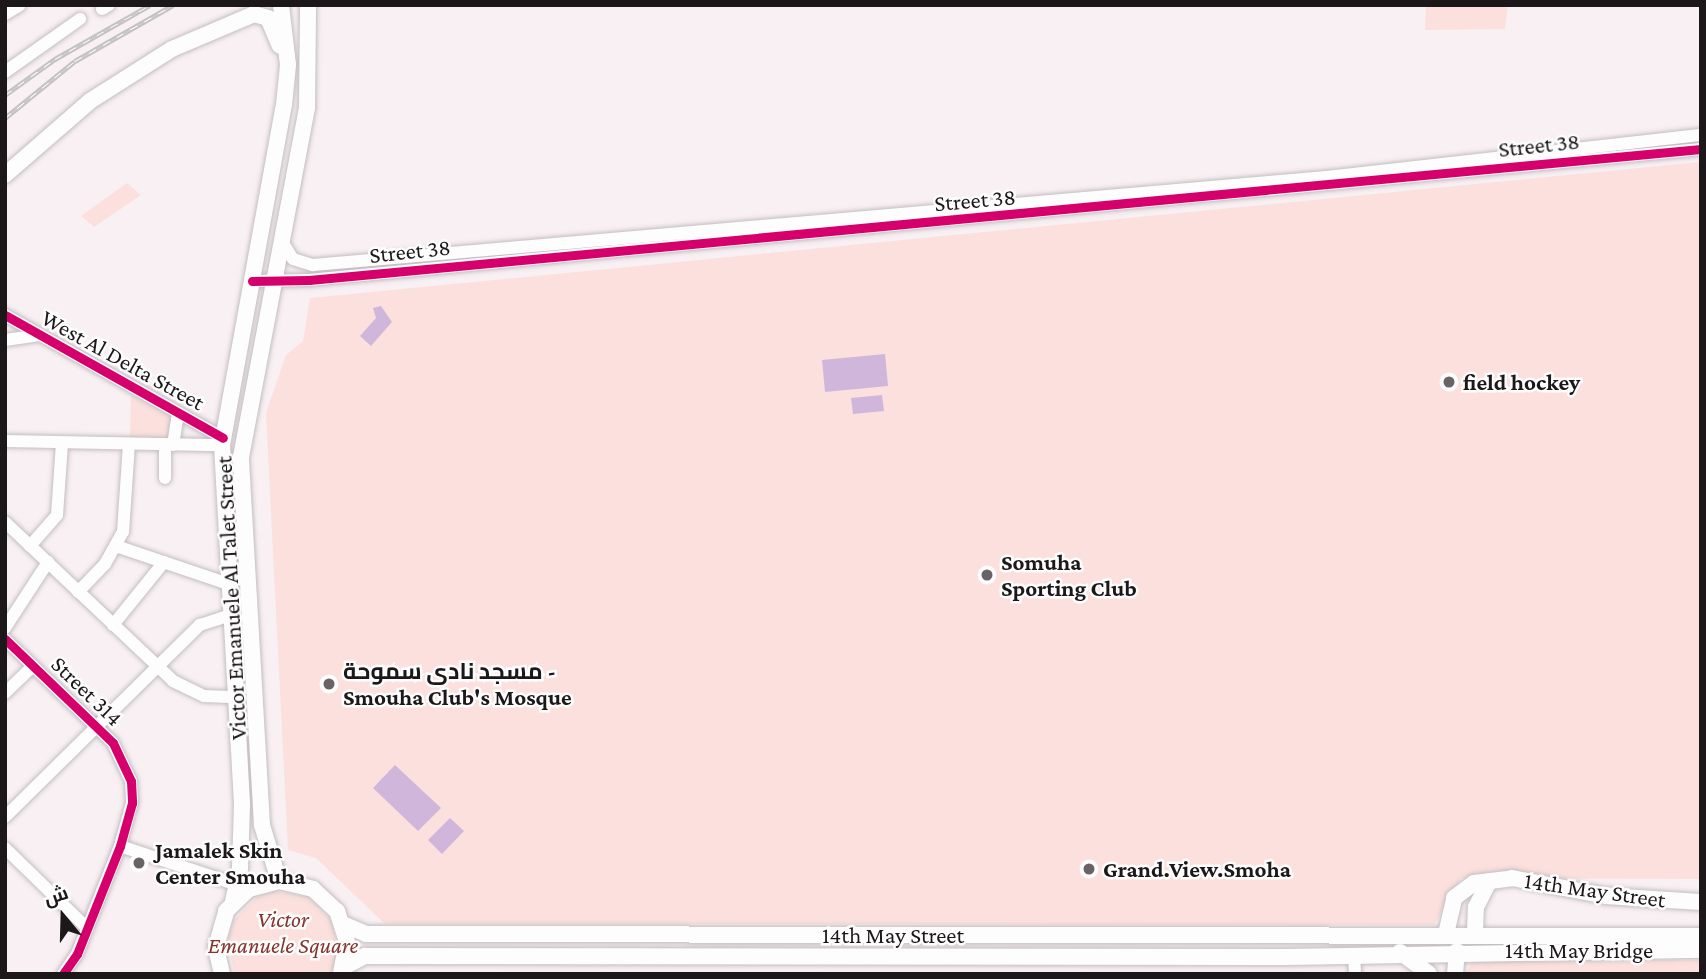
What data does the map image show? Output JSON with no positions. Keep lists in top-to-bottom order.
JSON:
{
  "streets": {
    "main road": ["Victor Emanuele Al Talet Street", "14th May Street", "14th May Bridge"],
    "street": ["Street 38", "West Al Delta Street", "Street 314"]
  },
  "crossings": [
    ["Street 38", "Victor Emanuele Al Talet Street"],
    ["West Al Delta Street", "Victor Emanuele Al Talet Street"],
    ["14th May Street", "14th May Bridge"]
  ],
  "parks": ["Victor Emanuele Square"],
  "places": [
    "field hockey",
    "Somuha Sporting Club",
    "مسجد نادى سموحة - Smouha Club's Mosque",
    "Jamalek Skin Center Smouha",
    "Grand.View.Smoha"
  ],
  "north": "top"
}
